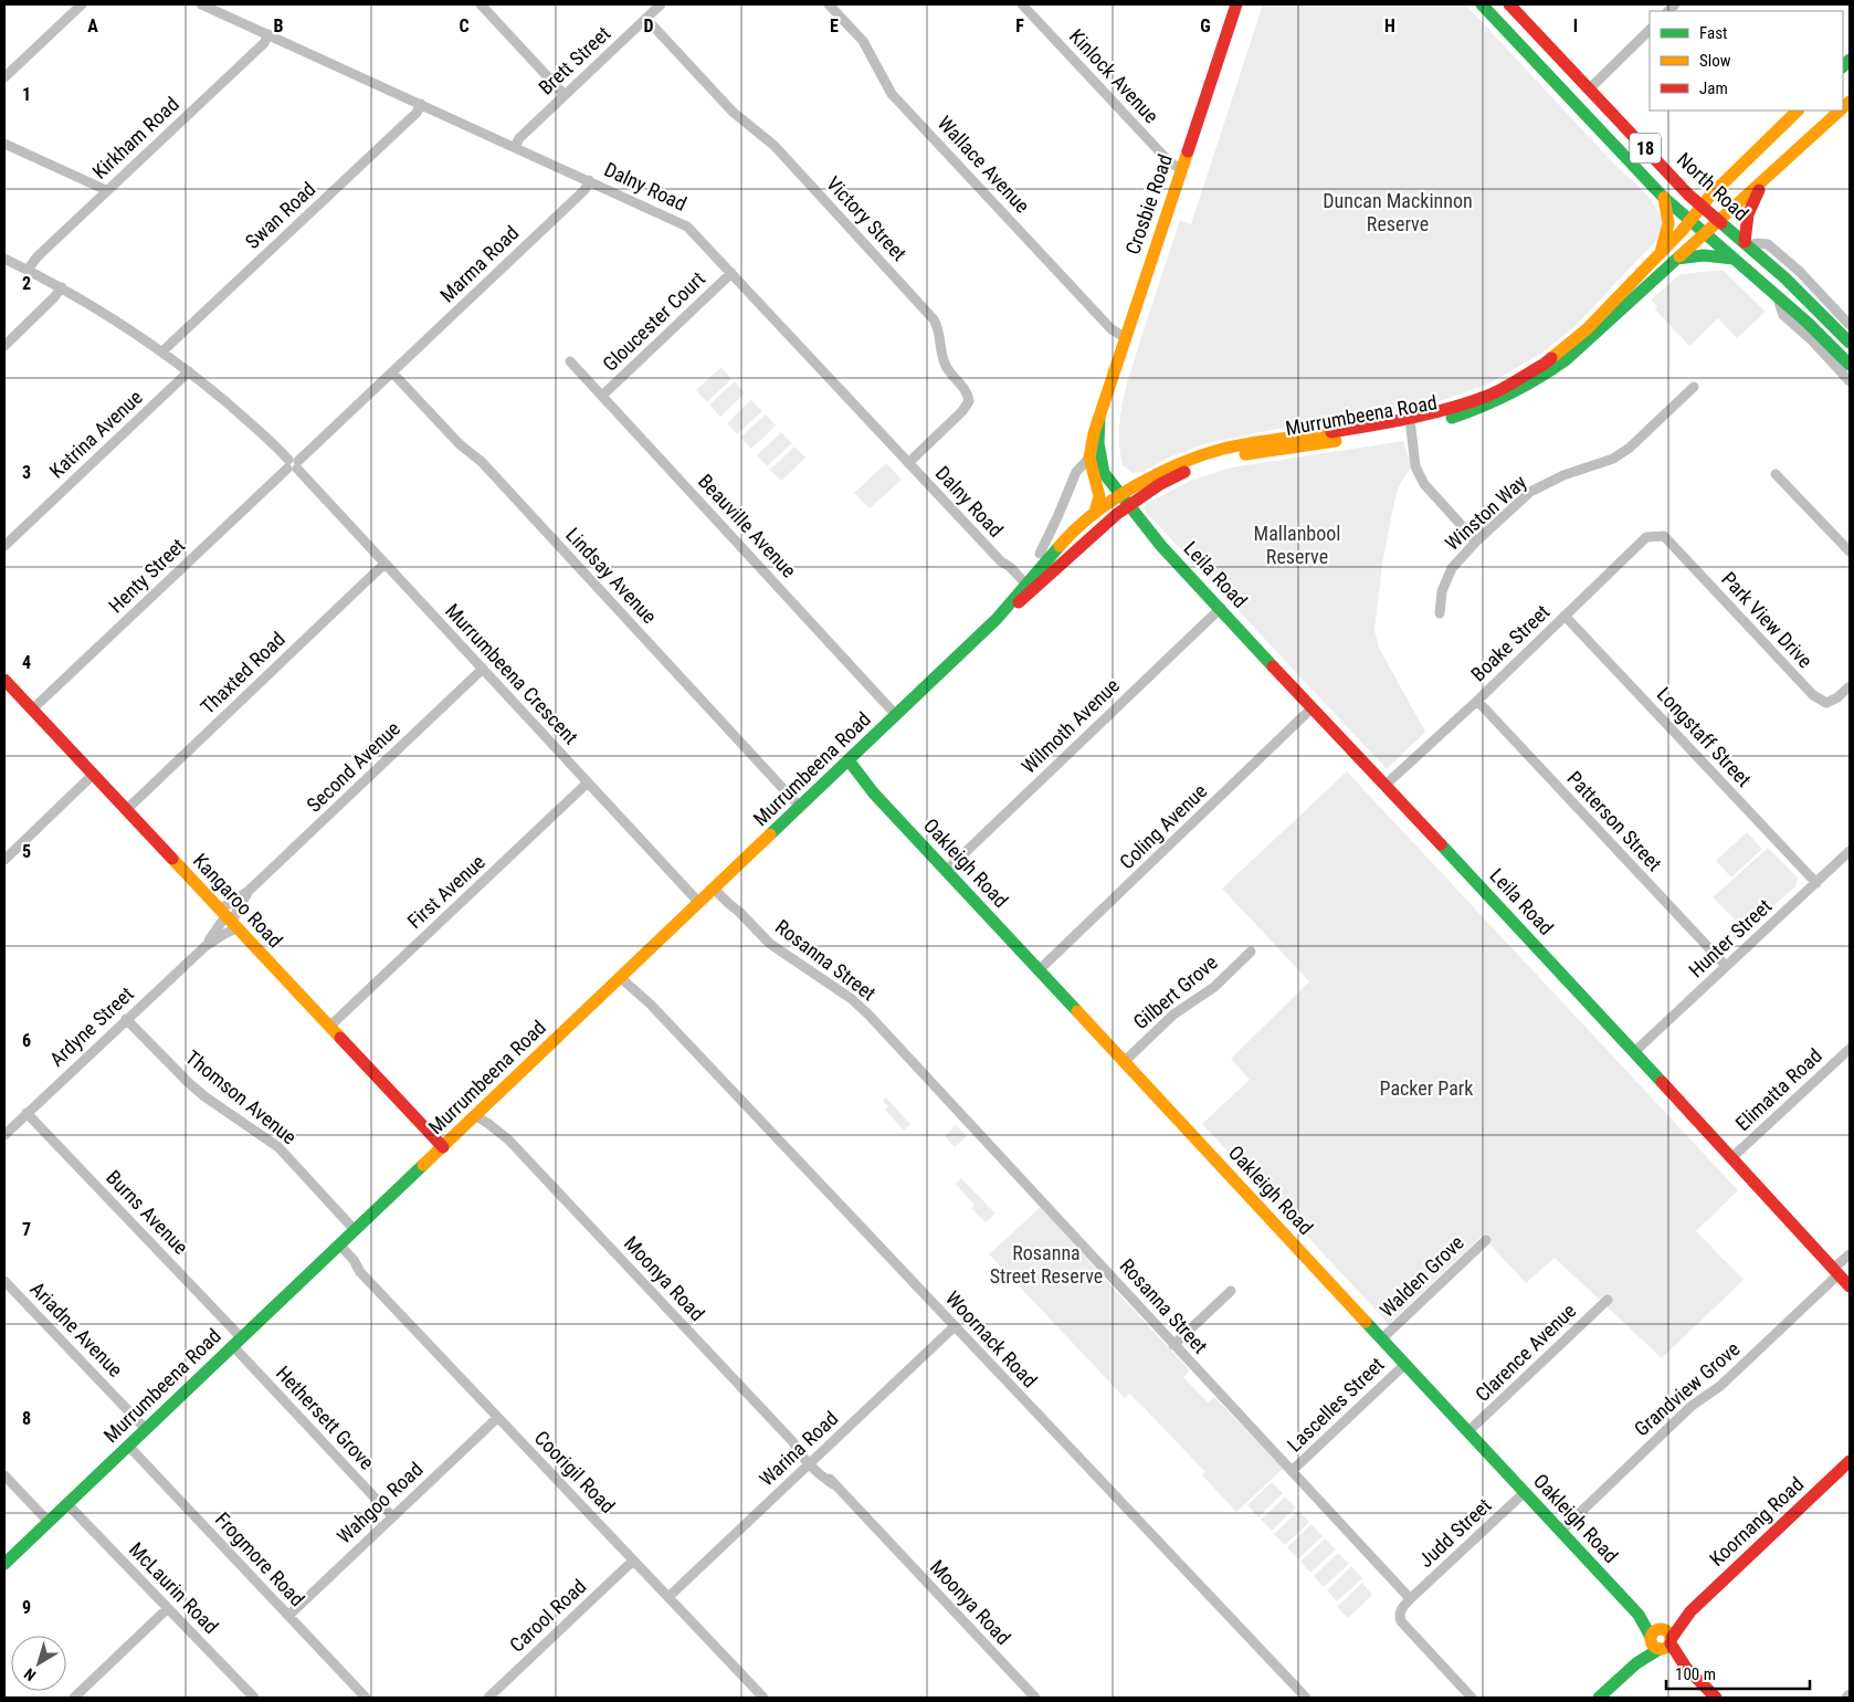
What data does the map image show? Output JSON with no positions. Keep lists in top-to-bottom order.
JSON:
{
  "streets": {
    "main road": [
      "18",
      "North Road",
      "Crosbie Road",
      "Murrumbeena Road",
      "Leila Road",
      "Oakleigh Road",
      "Kangaroo Road",
      "Koornang Road"
    ],
    "street": [
      "Brett Street",
      "Kinlock Avenue",
      "Kirkham Road",
      "Wallace Avenue",
      "Dalny Road",
      "Swan Road",
      "Victory Street",
      "Marma Road",
      "Gloucester Court",
      "Katrina Avenue",
      "Winston Way",
      "Beauville Avenue",
      "Henty Street",
      "Lindsay Avenue",
      "Park View Drive",
      "Boake Street",
      "Thaxted Road",
      "Murrumbeena Crescent",
      "Wilmoth Avenue",
      "Longstaff Street",
      "Second Avenue",
      "Patterson Street",
      "Coling Avenue",
      "First Avenue",
      "Hunter Street",
      "Rosanna Street",
      "Gilbert Grove",
      "Ardyne Street",
      "Elimatta Road",
      "Thomson Avenue",
      "Burns Avenue",
      "Walden Grove",
      "Moonya Road",
      "Ariadne Avenue",
      "Woornack Road",
      "Clarence Avenue",
      "Grandview Grove",
      "Lascelles Street",
      "Hethersett Grove",
      "Warina Road",
      "Coorigil Road",
      "Wahgoo Road",
      "Judd Street",
      "Frogmore Road",
      "McLaurin Road",
      "Carool Road"
    ]
  },
  "crossings": [
    ["Brett Street", "Dalny Road"],
    ["Brett Street", "Victory Street"],
    ["Kinlock Avenue", "Crosbie Road"],
    ["Kirkham Road", "Dalny Road"],
    ["Kirkham Road", "Murrumbeena Crescent"],
    ["Wallace Avenue", "Crosbie Road"],
    ["Dalny Road", "Swan Road"],
    ["Dalny Road", "Victory Street"],
    ["Dalny Road", "Marma Road"],
    ["Dalny Road", "Gloucester Court"],
    ["Dalny Road", "Murrumbeena Road"],
    ["North Road", "Murrumbeena Road"],
    ["Crosbie Road", "Leila Road"],
    ["Swan Road", "Murrumbeena Crescent"],
    ["Marma Road", "Henty Street"],
    ["Marma Road", "Lindsay Avenue"],
    ["Gloucester Court", "Beauville Avenue"],
    ["Murrumbeena Road", "Beauville Avenue"],
    ["Murrumbeena Road", "Leila Road"],
    ["Murrumbeena Road", "Lindsay Avenue"],
    ["Murrumbeena Road", "Murrumbeena Crescent"],
    ["Murrumbeena Road", "Oakleigh Road"],
    ["Murrumbeena Road", "Kangaroo Road"],
    ["Murrumbeena Road", "Rosanna Street"],
    ["Murrumbeena Road", "Thomson Avenue"],
    ["Murrumbeena Road", "Burns Avenue"],
    ["Murrumbeena Road", "Moonya Road"],
    ["Murrumbeena Road", "Ariadne Avenue"],
    ["Murrumbeena Road", "Woornack Road"],
    ["Murrumbeena Road", "Hethersett Grove"],
    ["Murrumbeena Road", "Coorigil Road"],
    ["Murrumbeena Road", "Frogmore Road"],
    ["Murrumbeena Road", "McLaurin Road"],
    ["Katrina Avenue", "Murrumbeena Crescent"],
    ["Leila Road", "Boake Street"],
    ["Leila Road", "Wilmoth Avenue"],
    ["Leila Road", "Coling Avenue"],
    ["Leila Road", "Hunter Street"],
    ["Leila Road", "Elimatta Road"],
    ["Leila Road", "Grandview Grove"],
    ["Henty Street", "Lindsay Avenue"],
    ["Henty Street", "Murrumbeena Crescent"],
    ["Henty Street", "Kangaroo Road"],
    ["Park View Drive", "Boake Street"],
    ["Boake Street", "Longstaff Street"],
    ["Boake Street", "Patterson Street"],
    ["Thaxted Road", "Murrumbeena Crescent"],
    ["Thaxted Road", "Kangaroo Road"],
    ["Murrumbeena Crescent", "Second Avenue"],
    ["Murrumbeena Crescent", "First Avenue"],
    ["Wilmoth Avenue", "Oakleigh Road"],
    ["Longstaff Street", "Hunter Street"],
    ["Second Avenue", "Kangaroo Road"],
    ["Second Avenue", "Ardyne Street"],
    ["Patterson Street", "Hunter Street"],
    ["Coling Avenue", "Oakleigh Road"],
    ["Oakleigh Road", "Gilbert Grove"],
    ["Oakleigh Road", "Walden Grove"],
    ["Oakleigh Road", "Clarence Avenue"],
    ["Oakleigh Road", "Grandview Grove"],
    ["Oakleigh Road", "Lascelles Street"],
    ["Oakleigh Road", "Koornang Road"],
    ["Oakleigh Road", "Judd Street"],
    ["First Avenue", "Kangaroo Road"],
    ["Kangaroo Road", "Ardyne Street"],
    ["Rosanna Street", "Lascelles Street"],
    ["Rosanna Street", "Judd Street"],
    ["Ardyne Street", "Thomson Avenue"],
    ["Ardyne Street", "Burns Avenue"],
    ["Burns Avenue", "Hethersett Grove"],
    ["Moonya Road", "Warina Road"],
    ["Woornack Road", "Warina Road"],
    ["Hethersett Grove", "Wahgoo Road"],
    ["Warina Road", "Coorigil Road"],
    ["Coorigil Road", "Wahgoo Road"],
    ["Coorigil Road", "Carool Road"],
    ["Wahgoo Road", "Frogmore Road"]
  ],
  "parks": [
    "Duncan Mackinnon Reserve",
    "Mallanbool Reserve",
    "Packer Park",
    "Rosanna Street Reserve"
  ],
  "legend": ["Fast", "Slow", "Jam"],
  "scale_bar": "100 m",
  "north": "bottom left",
  "grid": {
    "columns": [
      "A",
      "B",
      "C",
      "D",
      "E",
      "F",
      "G",
      "H",
      "I"
    ],
    "rows": [
      "1",
      "2",
      "3",
      "4",
      "5",
      "6",
      "7",
      "8",
      "9"
    ]
  }
}
